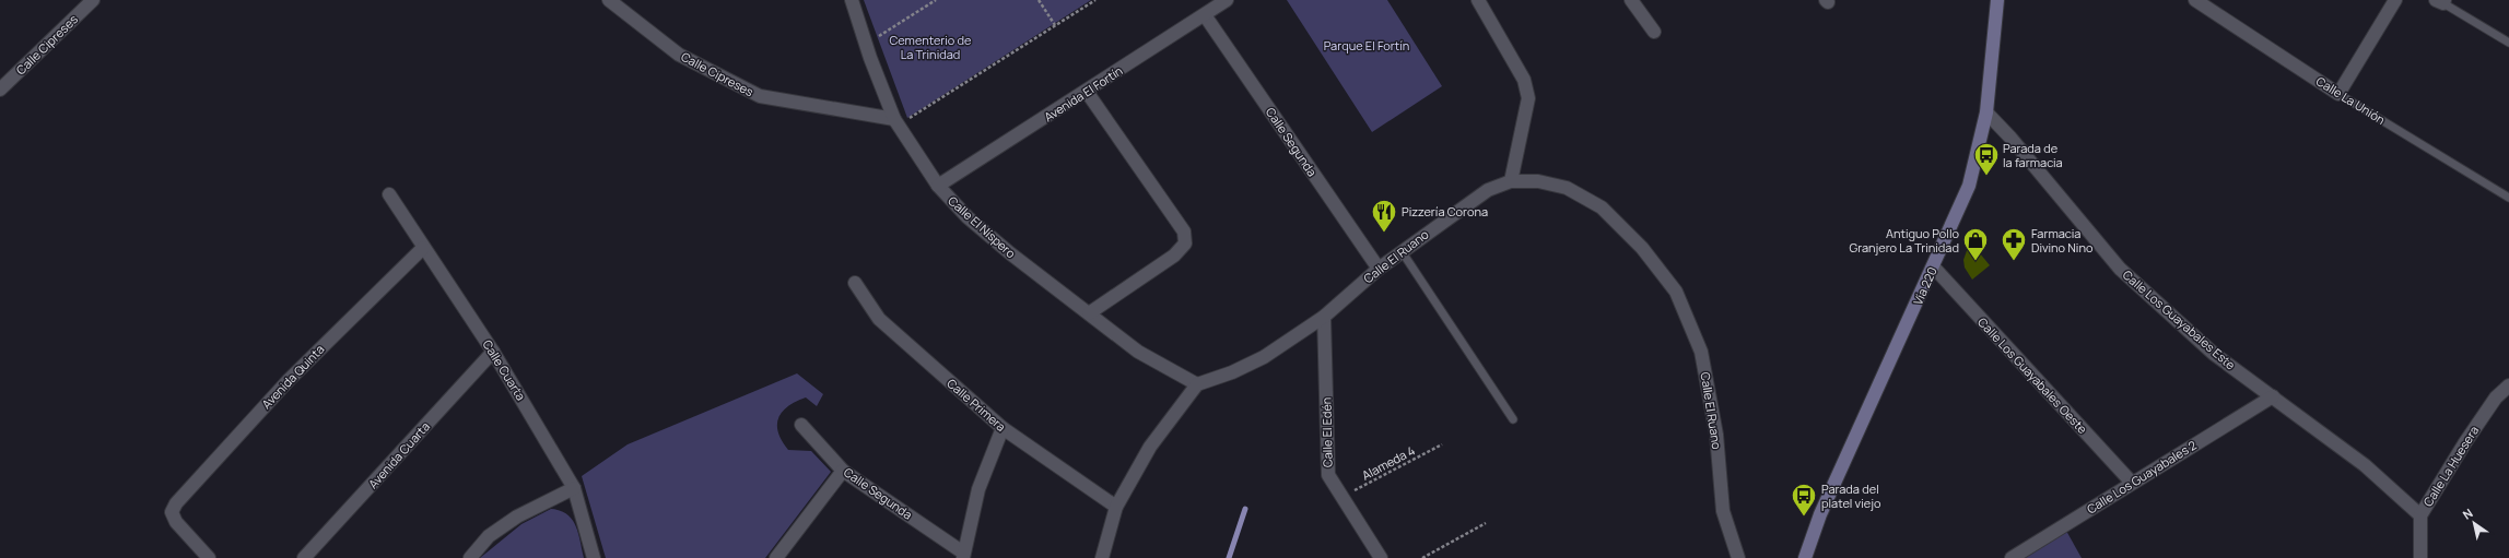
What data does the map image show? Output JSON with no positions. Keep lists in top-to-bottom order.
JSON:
{
  "streets": {
    "main road": ["Vía 220"],
    "street": [
      "Calle Cipreses",
      "Avenida El Fortín",
      "Calle La Unión",
      "Calle Segunda",
      "Calle El Níspero",
      "Calle El Ruano",
      "Calle Los Guayabales Este",
      "Calle Cuarta",
      "Calle Los Guayabales Oeste",
      "Avenida Quinta",
      "Calle Primera",
      "Calle El Edén",
      "Avenida Cuarta",
      "Calle La Huesera",
      "Calle Los Guayabales 2"
    ],
    "path": ["Alameda 4"]
  },
  "crossings": [
    ["Calle Cipreses", "Calle El Níspero"],
    ["Avenida El Fortín", "Calle Segunda"],
    ["Avenida El Fortín", "Calle El Níspero"],
    ["Calle Segunda", "Calle El Ruano"],
    ["Calle El Níspero", "Calle El Ruano"],
    ["Calle El Ruano", "Calle El Edén"],
    ["Vía 220", "Calle Los Guayabales Este"],
    ["Vía 220", "Calle Los Guayabales Oeste"],
    ["Calle Los Guayabales Este", "Calle La Huesera"],
    ["Calle Los Guayabales Este", "Calle Los Guayabales 2"],
    ["Calle Cuarta", "Avenida Quinta"],
    ["Calle Cuarta", "Avenida Cuarta"],
    ["Calle Los Guayabales Oeste", "Calle Los Guayabales 2"],
    ["Calle El Edén", "Alameda 4"]
  ],
  "parks": ["Cementerio de La Trinidad", "Parque El Fortín"],
  "places": {
    "bus stop": ["Parada de la farmacia", "Parada del platel viejo"],
    "restaurant": ["Pizzería Corona"],
    "shop": ["Antiguo Pollo Granjero La Trinidad"],
    "pharmacy": ["Farmacia Divino Nino"]
  },
  "north": "top left"
}
